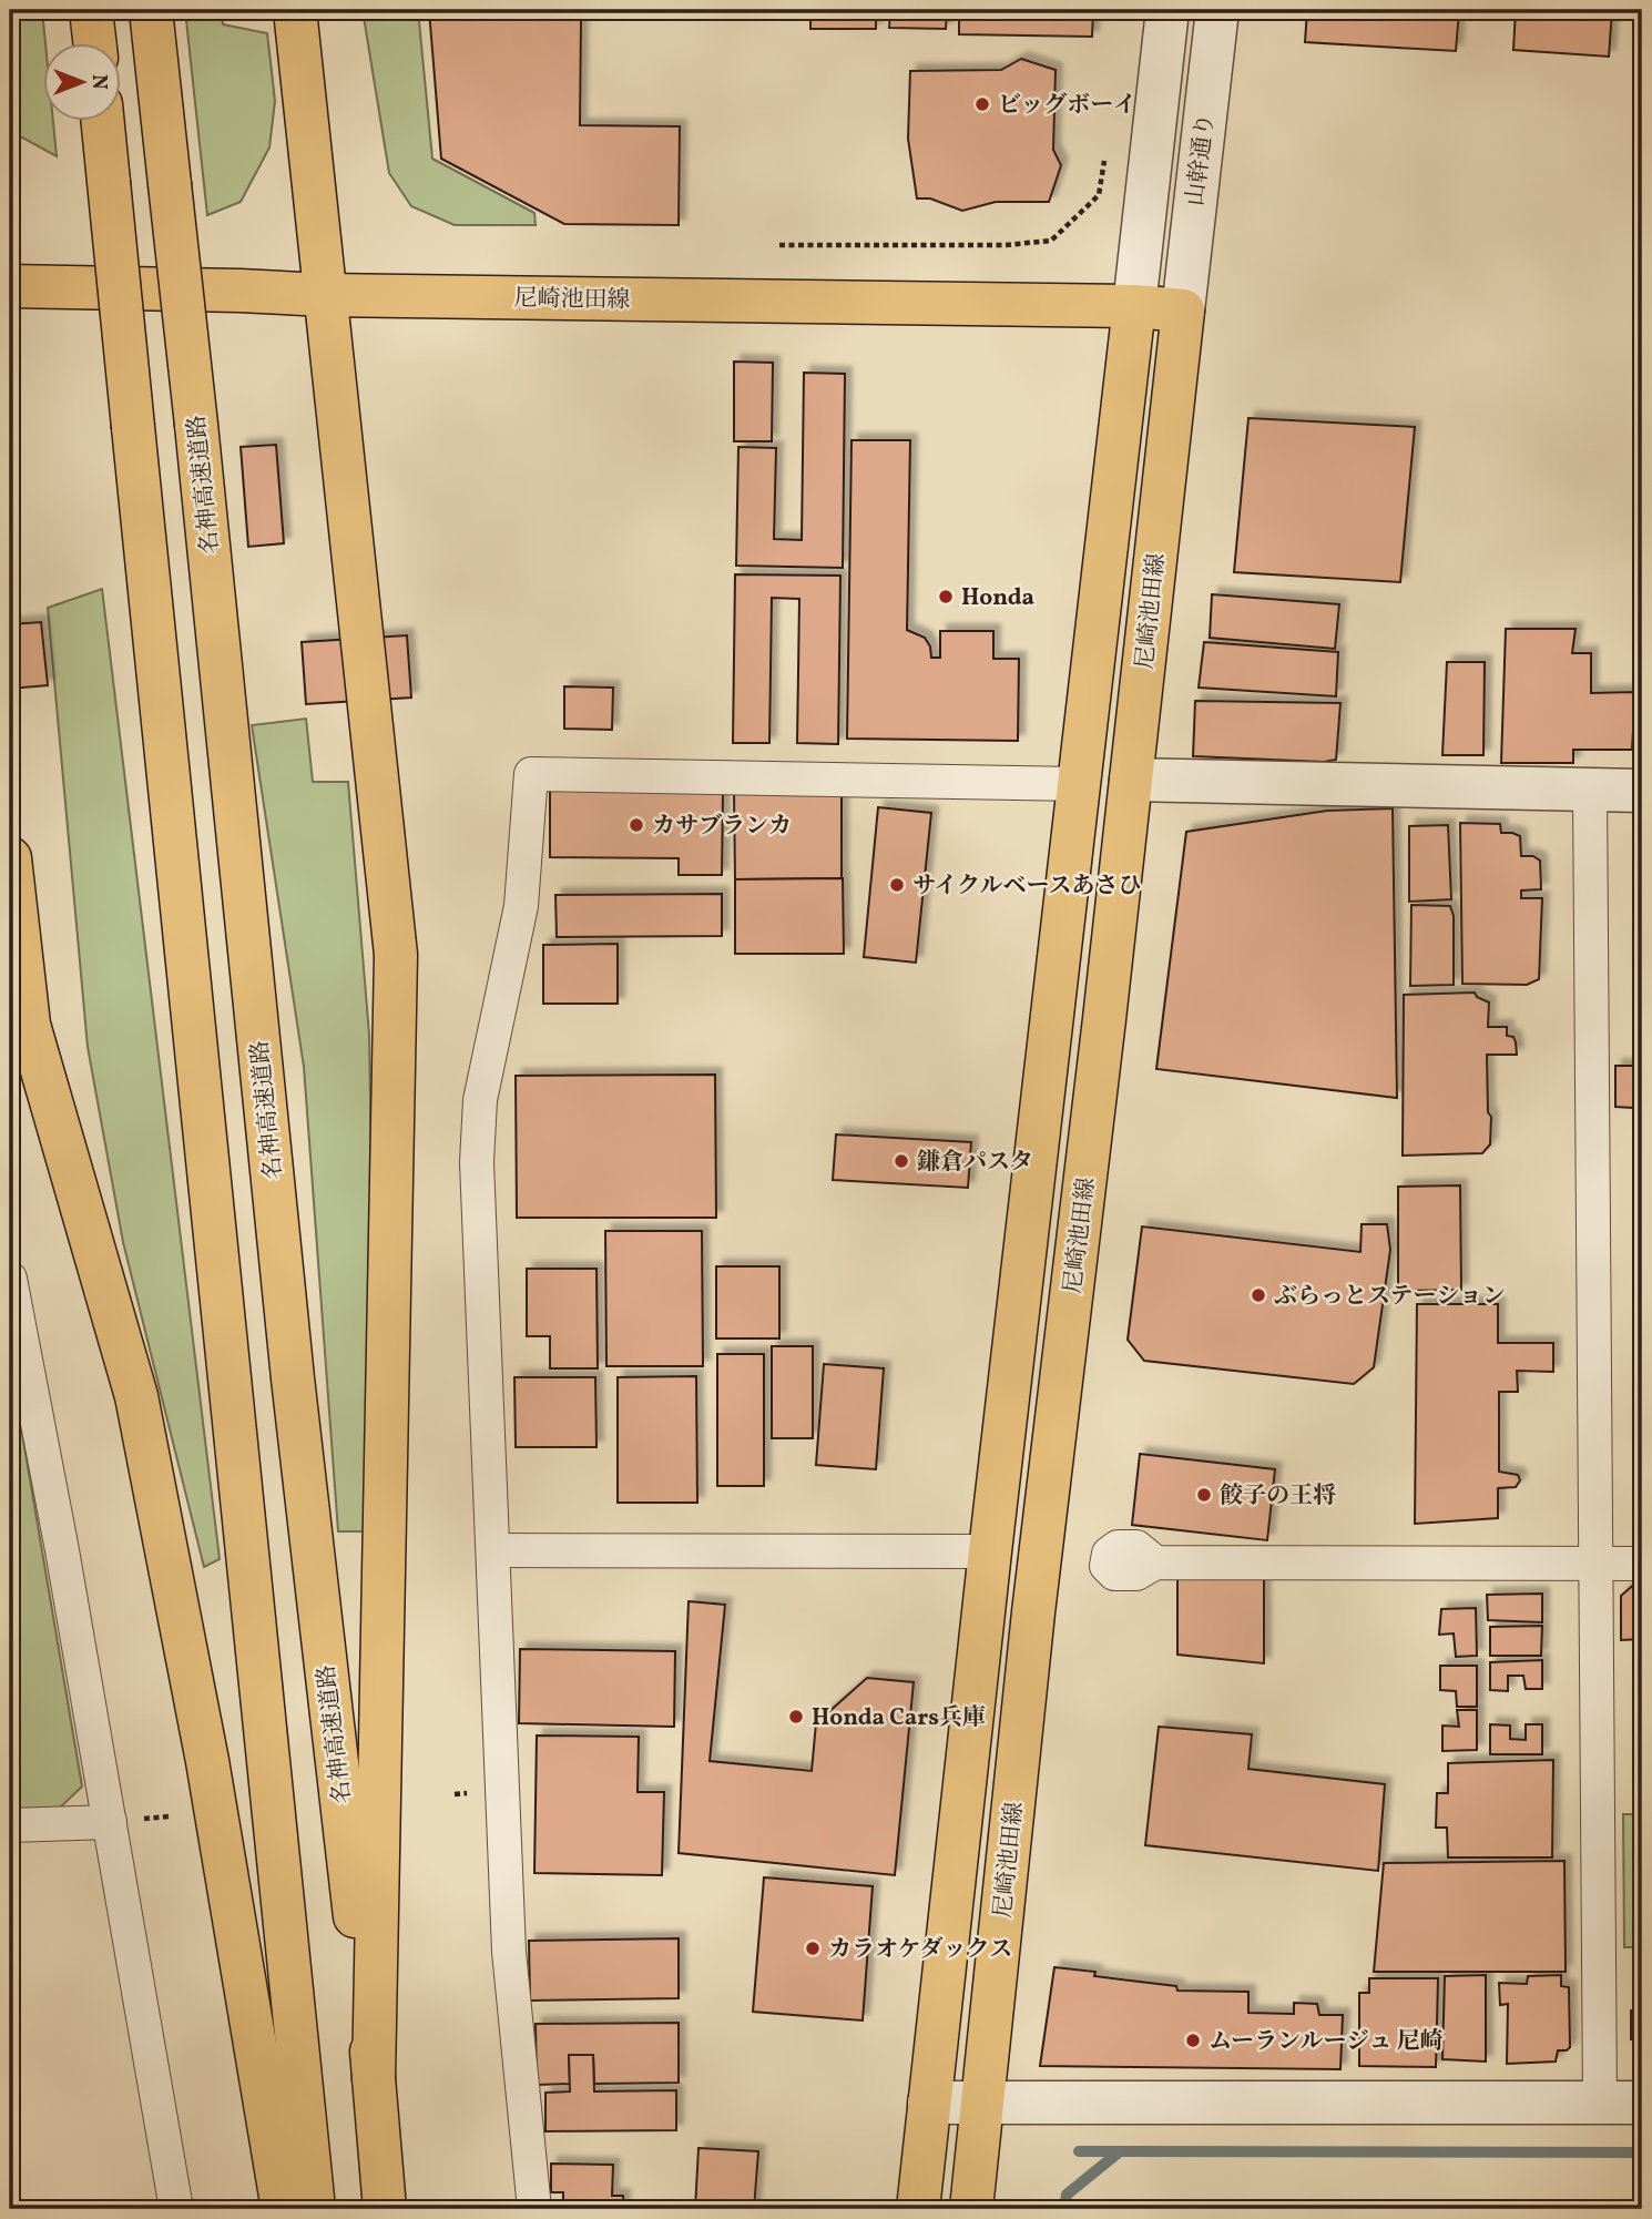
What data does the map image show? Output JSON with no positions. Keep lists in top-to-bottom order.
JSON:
{
  "streets": {
    "main road": ["尼崎池田線", "名神高速道路"],
    "street": ["山幹通り"]
  },
  "crossings": [
    ["山幹通り", "尼崎池田線"]
  ],
  "places": [
    "ビッグボーイ",
    "Honda",
    "カサブランカ",
    "サイクルベースあさひ",
    "鎌倉パスタ",
    "ぶらっとステーション",
    "餃子の王将",
    "Honda Cars兵庫",
    "カラオケダックス",
    "ムーランルージュ 尼崎"
  ],
  "north": "right"
}
